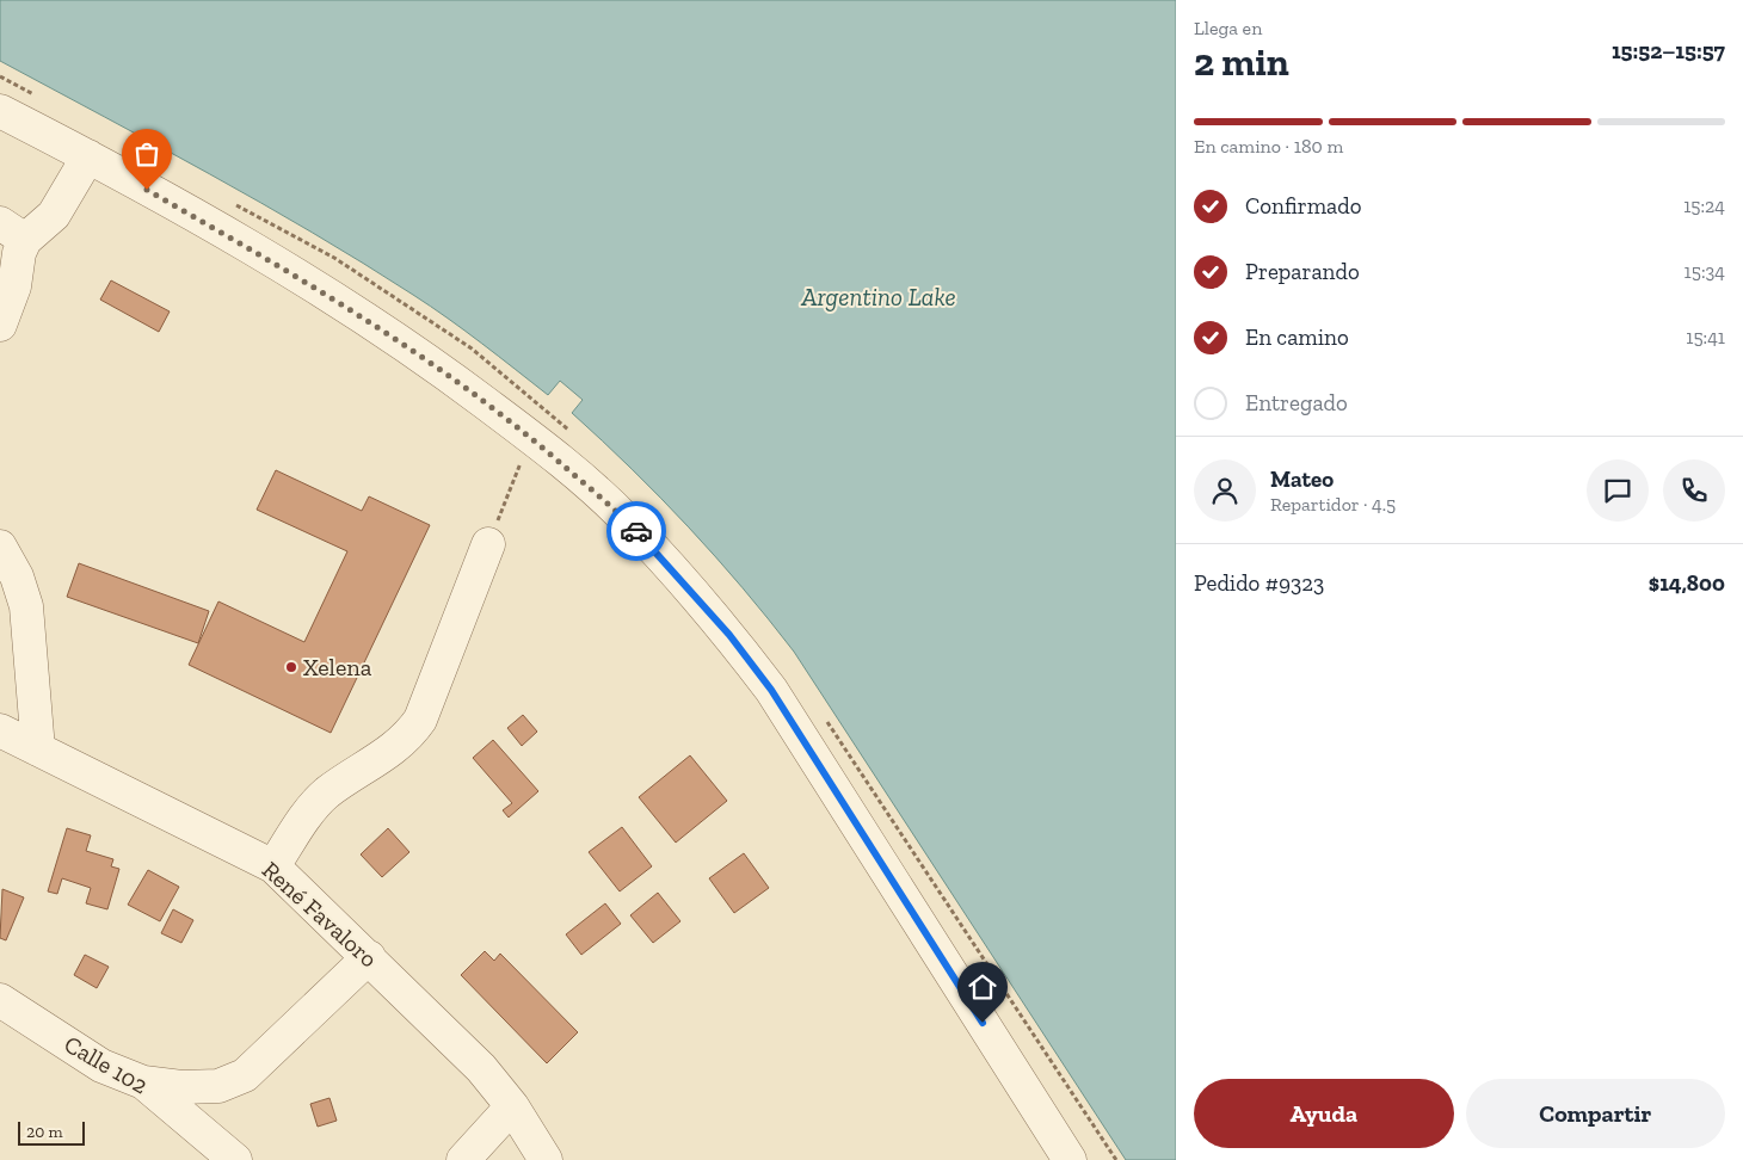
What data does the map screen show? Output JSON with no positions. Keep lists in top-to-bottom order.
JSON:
{
  "streets": {
    "street": ["René Favaloro", "Calle 102"]
  },
  "water": ["Argentino Lake"],
  "places": ["Xelena"],
  "scale_bar": "20 m",
  "page": {
    "heading": ["2 min", "Llega en", "15:52–15:57"],
    "panel": [
      "Mateo",
      "Repartidor · 4.5",
      "Pedido #9323",
      "$14,800"
    ],
    "bar": "En camino · 180 m",
    "list": [
      ["Confirmado", "15:24"],
      ["Preparando", "15:34"],
      ["En camino", "15:41"],
      "Entregado"
    ],
    "buttons": ["Ayuda", "Compartir"],
    "scale": "20 m"
  }
}
